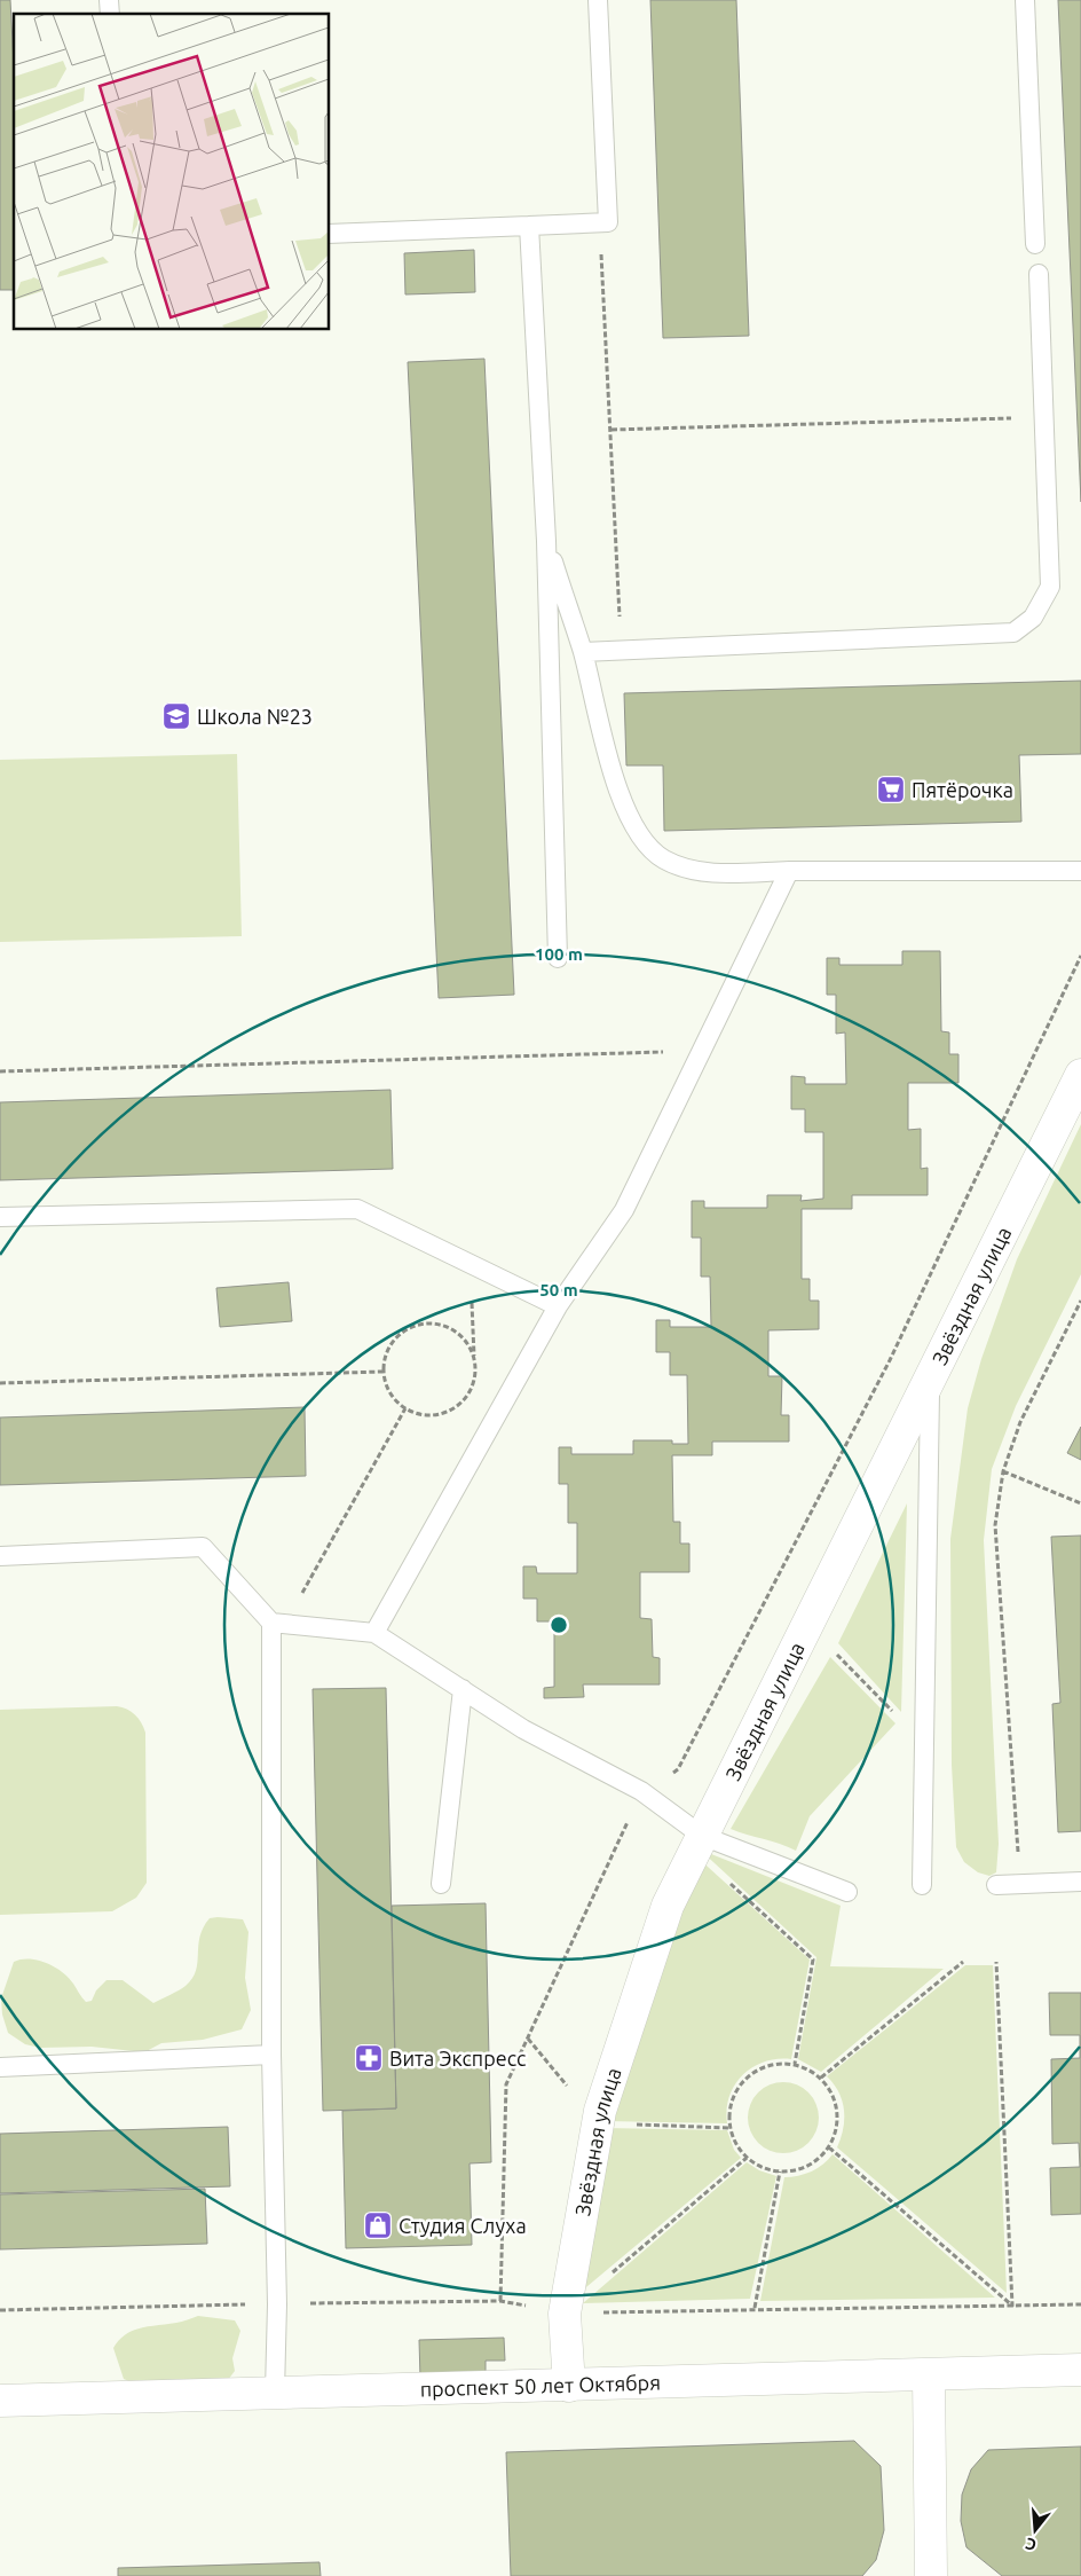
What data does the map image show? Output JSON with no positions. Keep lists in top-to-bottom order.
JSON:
{
  "streets": {
    "street": ["Звёздная улица", "проспект 50 лет Октября"]
  },
  "crossings": [
    ["Звёздная улица", "проспект 50 лет Октября"]
  ],
  "places": {
    "school or university": ["Школа №23"],
    "supermarket": ["Пятёрочка"],
    "pharmacy": ["Вита Экспресс"],
    "shop": ["Студия Слуха"]
  },
  "north": "bottom",
  "rings": ["100 m", "50 m"]
}
